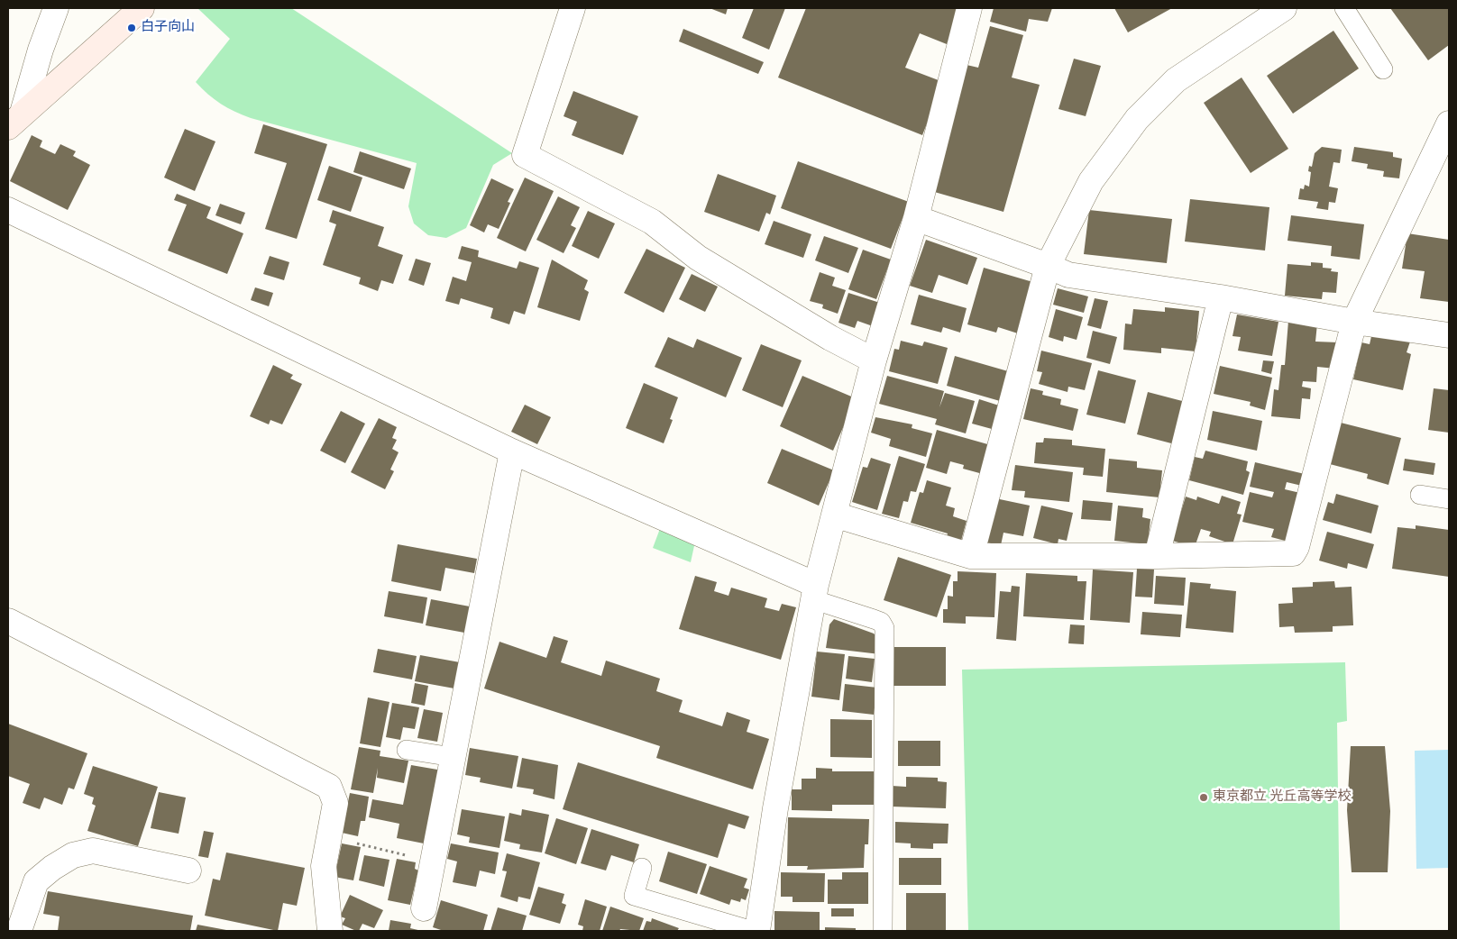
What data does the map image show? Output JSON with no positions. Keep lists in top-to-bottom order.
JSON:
{
  "places": ["白子向山", "東京都立 光丘高等学校"]
}
